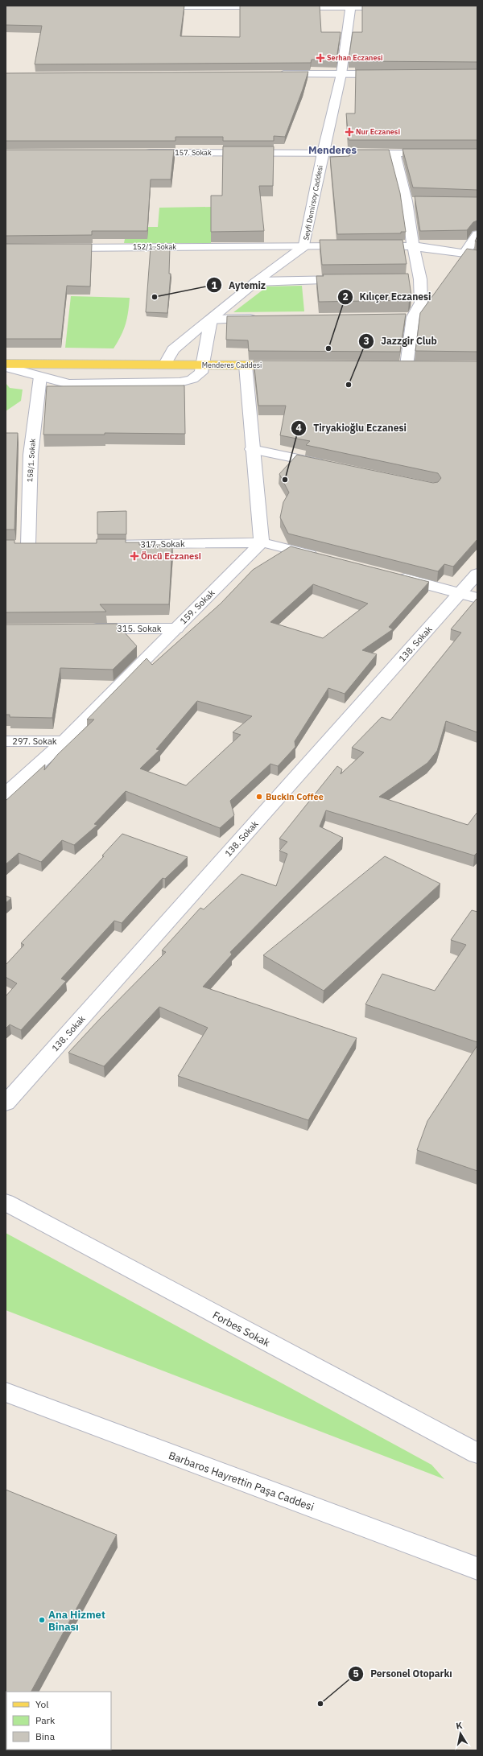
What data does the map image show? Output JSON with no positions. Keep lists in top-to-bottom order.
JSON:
{
  "streets": {
    "main road": ["Menderes Caddesi"],
    "street": [
      "157. Sokak",
      "Seyfi Demirsoy Caddesi",
      "152/1. Sokak",
      "158/1. Sokak",
      "317. Sokak",
      "159. Sokak",
      "315. Sokak",
      "138. Sokak",
      "297. Sokak",
      "Forbes Sokak",
      "Barbaros Hayrettin Paşa Caddesi"
    ]
  },
  "crossings": [
    ["157. Sokak", "Seyfi Demirsoy Caddesi"],
    ["Seyfi Demirsoy Caddesi", "152/1. Sokak"],
    ["Seyfi Demirsoy Caddesi", "Menderes Caddesi"],
    ["317. Sokak", "159. Sokak"],
    ["159. Sokak", "315. Sokak"],
    ["159. Sokak", "297. Sokak"]
  ],
  "districts": ["Menderes"],
  "places": {
    "health": ["Serhan Eczanesi", "Nur Eczanesi", "Öncü Eczanesi"],
    "other": [
      "Aytemiz",
      "Kılıçer Eczanesi",
      "Jazzgir Club",
      "Tiryakioğlu Eczanesi",
      "Buckin Coffee",
      "Ana Hizmet Binası",
      "Personel Otoparkı"
    ]
  },
  "legend": ["Yol", "Park", "Bina"],
  "north": "top"
}
